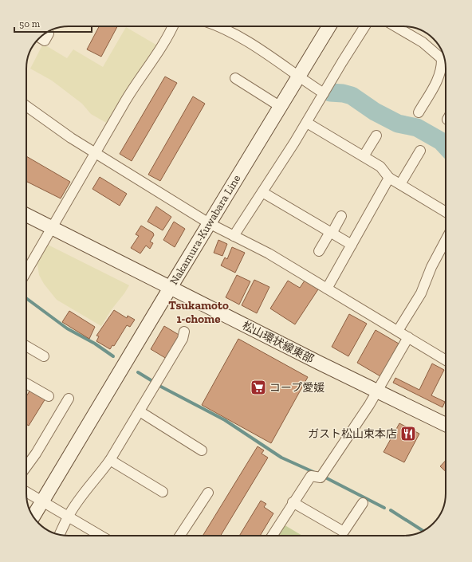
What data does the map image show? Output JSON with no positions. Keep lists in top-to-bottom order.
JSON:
{
  "streets": {
    "street": ["Nakamura-Kuwabara Line", "松山環状線東部"]
  },
  "crossings": [
    ["Nakamura-Kuwabara Line", "松山環状線東部"]
  ],
  "districts": ["Tsukamoto 1-chome"],
  "places": {
    "supermarket": ["コープ愛媛"],
    "restaurant": ["ガスト松山束本店"]
  },
  "scale_bar": "50 m"
}
